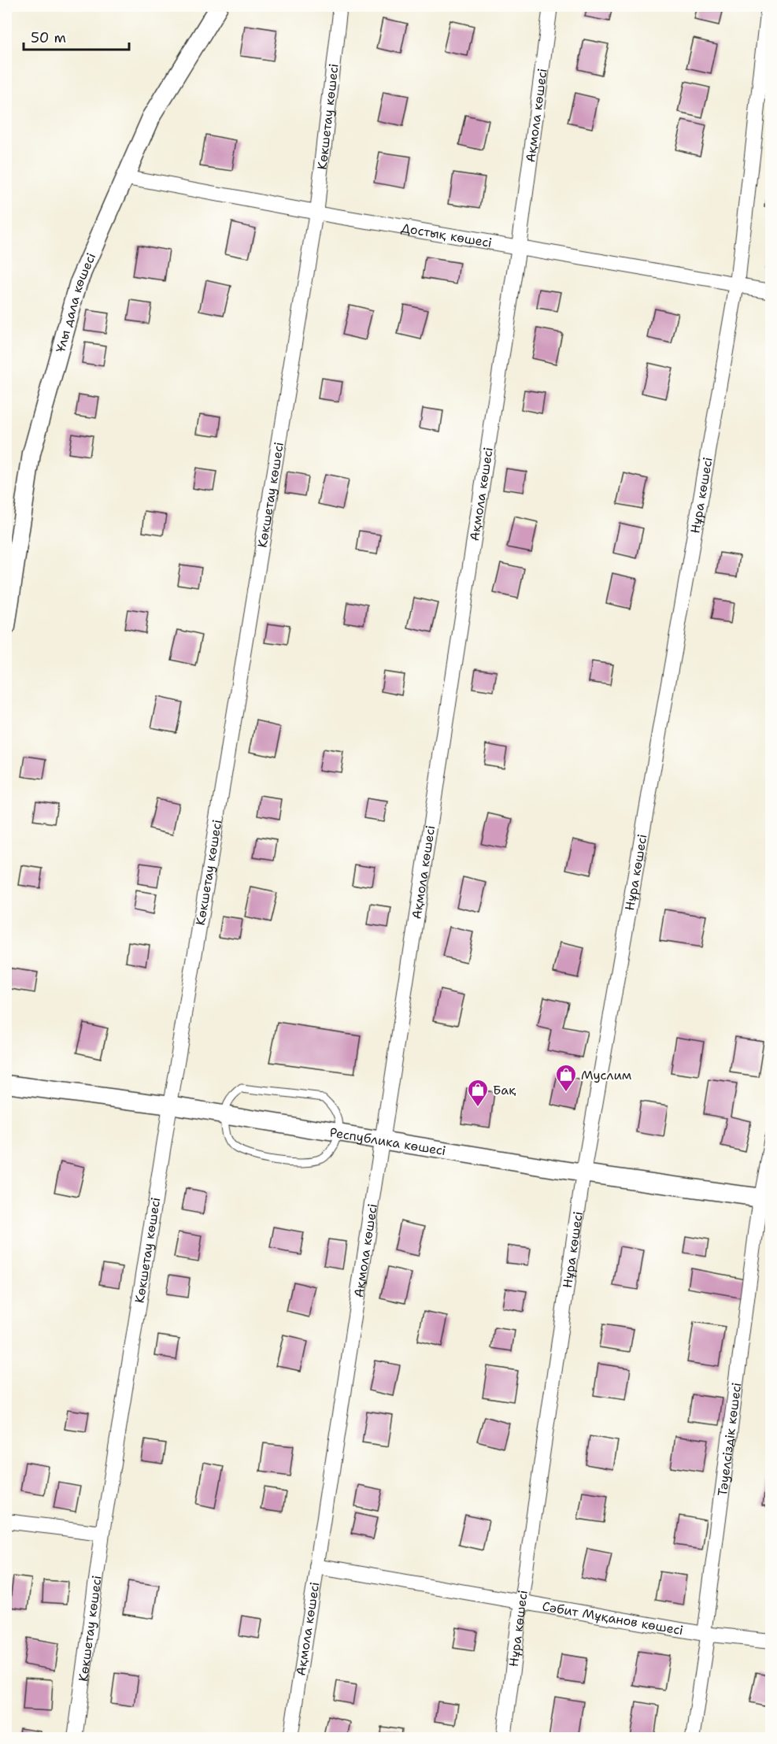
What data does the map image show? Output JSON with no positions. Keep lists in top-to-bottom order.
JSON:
{
  "streets": {
    "street": [
      "Ақмола көшесі",
      "Көкшетау көшесі",
      "Достық көшесі",
      "Ұлы дала көшесі",
      "Нұра көшесі",
      "Республика көшесі",
      "Тәуелсіздік көшесі",
      "Сәбит Мұқанов көшесі"
    ]
  },
  "crossings": [
    ["Ақмола көшесі", "Достық көшесі"],
    ["Ақмола көшесі", "Республика көшесі"],
    ["Ақмола көшесі", "Сәбит Мұқанов көшесі"],
    ["Көкшетау көшесі", "Достық көшесі"],
    ["Көкшетау көшесі", "Республика көшесі"],
    ["Достық көшесі", "Ұлы дала көшесі"],
    ["Достық көшесі", "Нұра көшесі"],
    ["Нұра көшесі", "Республика көшесі"],
    ["Нұра көшесі", "Сәбит Мұқанов көшесі"],
    ["Республика көшесі", "Тәуелсіздік көшесі"],
    ["Тәуелсіздік көшесі", "Сәбит Мұқанов көшесі"]
  ],
  "places": {
    "shop": ["Муслим", "Бақ"]
  },
  "scale_bar": "50 m"
}
